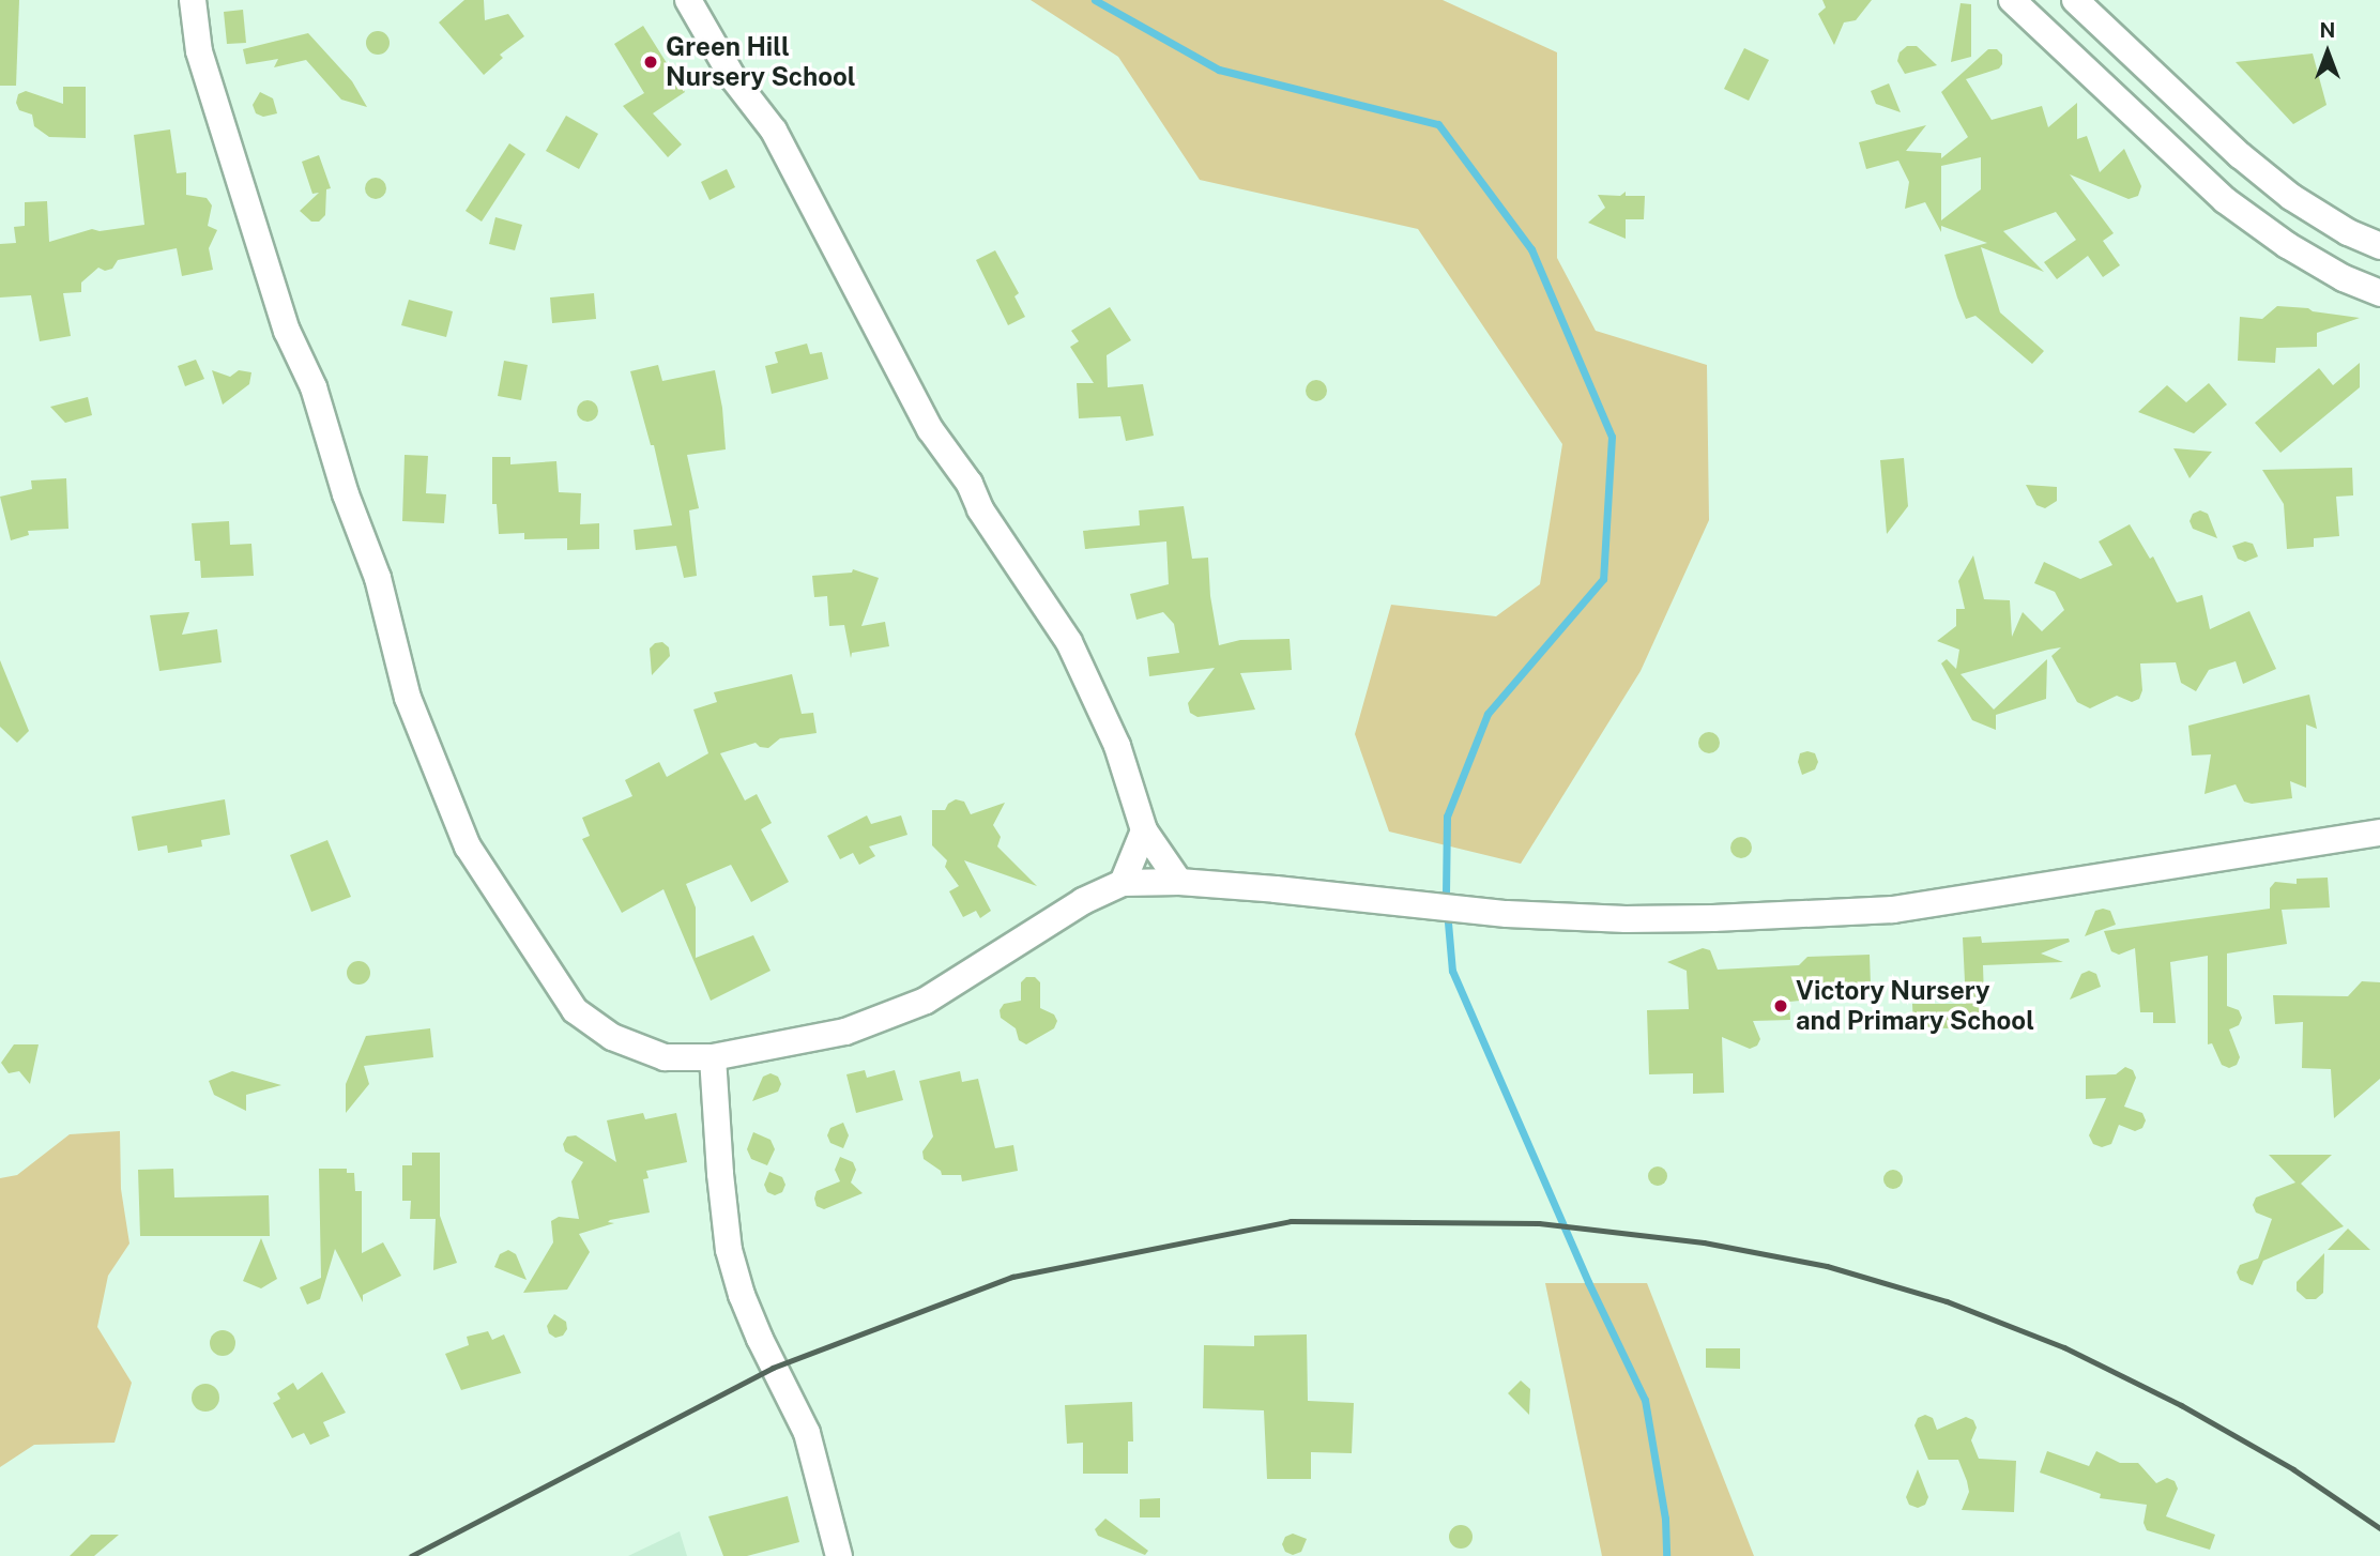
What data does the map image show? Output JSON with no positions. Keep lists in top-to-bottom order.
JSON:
{
  "places": ["Green Hill Nursery School", "Victory Nursery and Primary School"],
  "north": "top"
}
